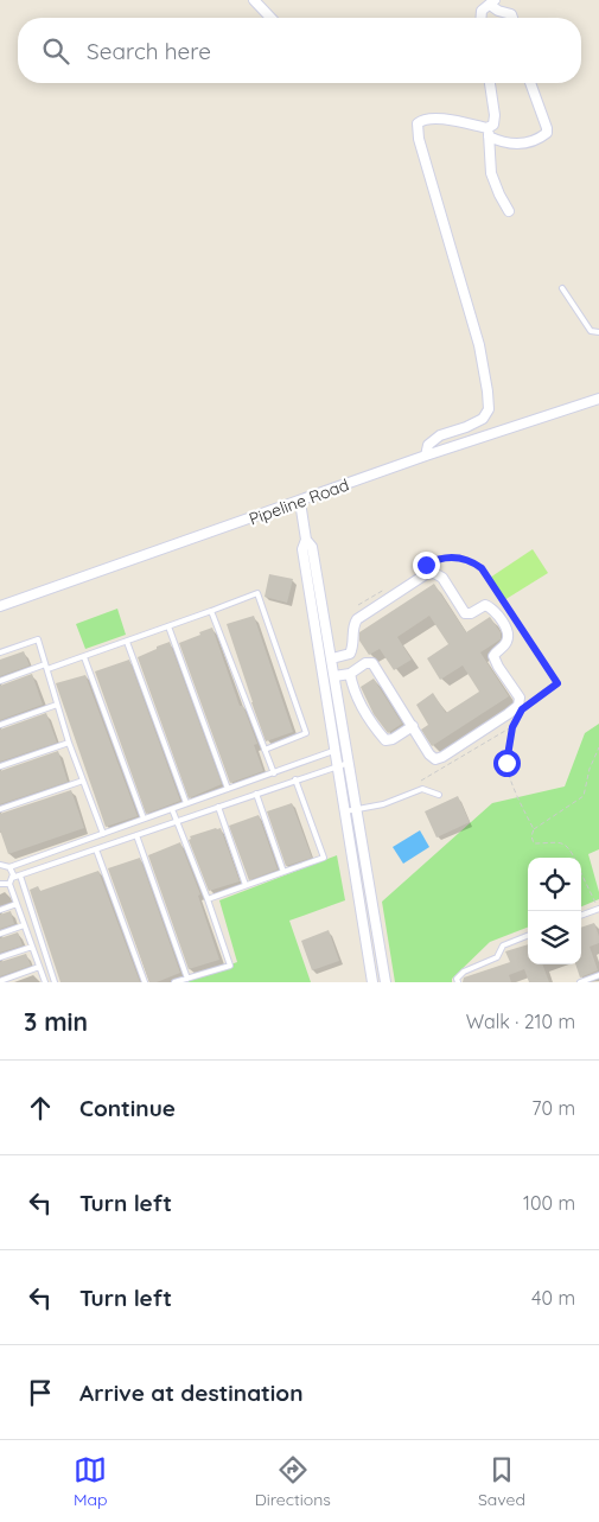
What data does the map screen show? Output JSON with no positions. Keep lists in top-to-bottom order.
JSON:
{
  "streets": {
    "street": ["Pipeline Road"]
  },
  "page": {
    "search": "Search here",
    "heading": ["3 min", "Walk · 210 m"],
    "list": [
      ["Continue", "70 m"],
      ["Turn left", "100 m"],
      ["Turn left", "40 m"],
      "Arrive at destination"
    ],
    "nav": ["Map", "Directions", "Saved"]
  }
}
